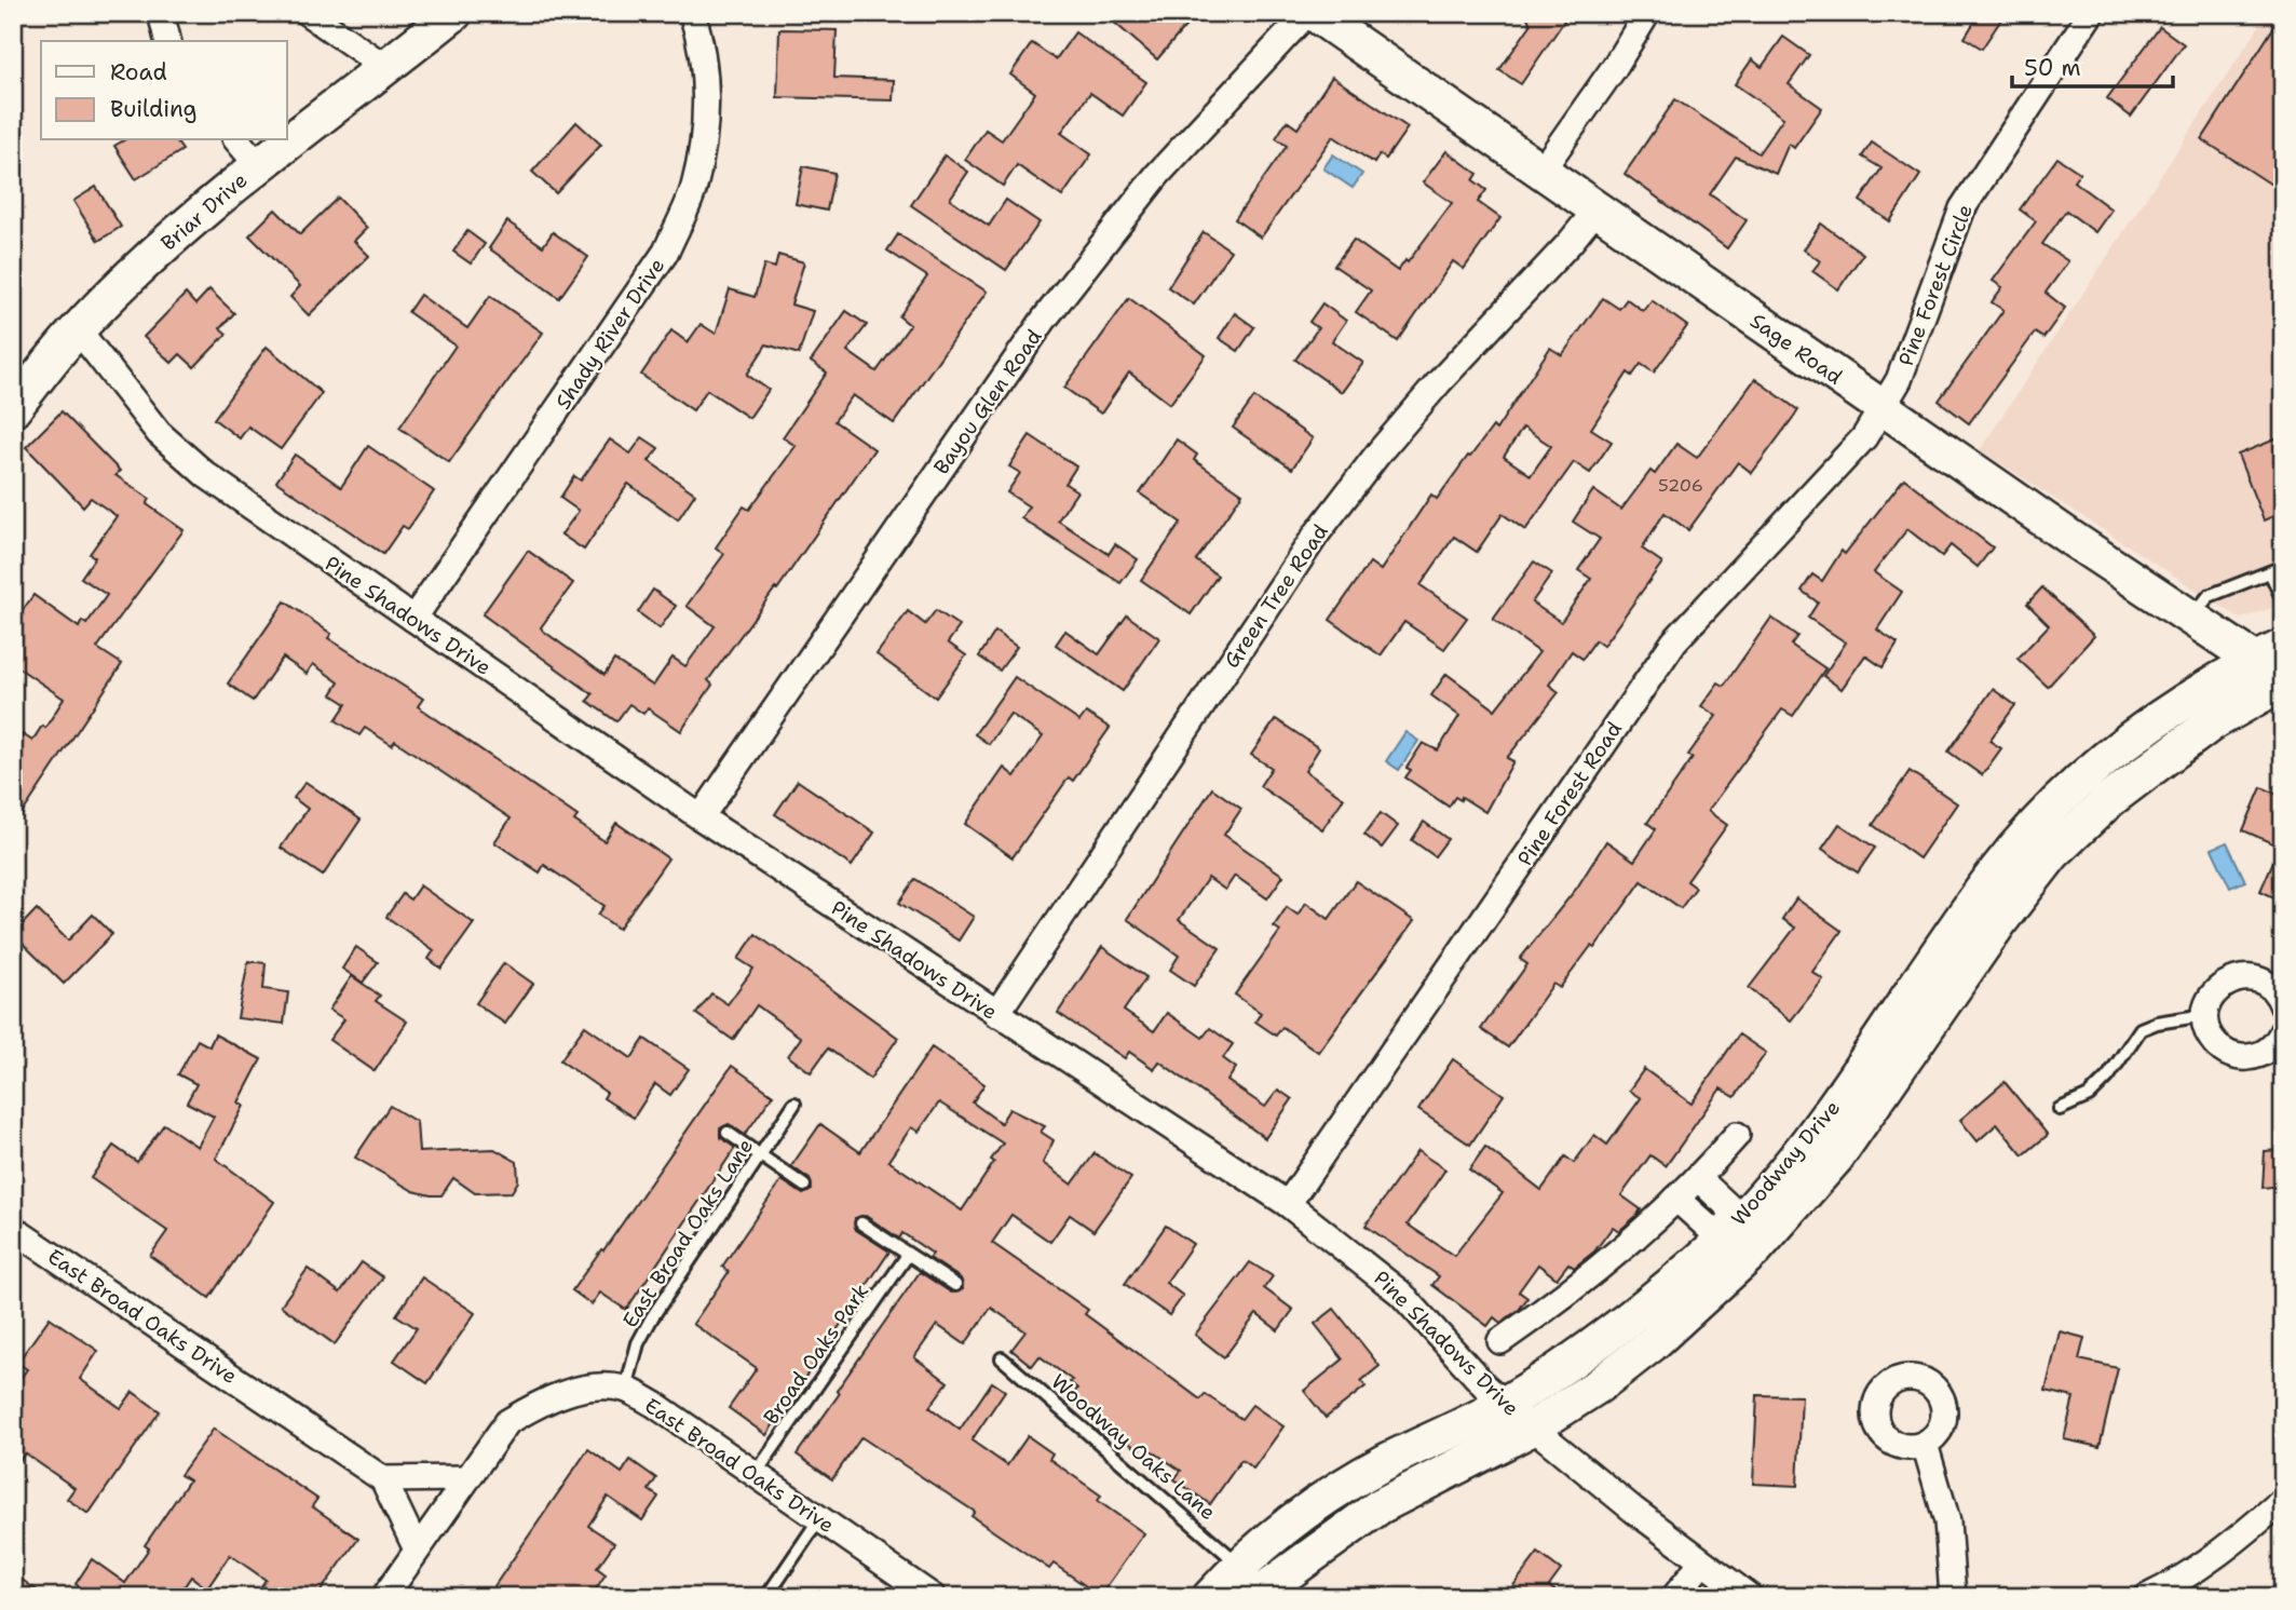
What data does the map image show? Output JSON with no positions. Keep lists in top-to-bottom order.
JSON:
{
  "streets": {
    "main road": ["Briar Drive", "Sage Road", "Woodway Drive"],
    "street": [
      "Pine Forest Circle",
      "Shady River Drive",
      "Bayou Glen Road",
      "Green Tree Road",
      "Pine Shadows Drive",
      "Pine Forest Road",
      "East Broad Oaks Drive"
    ],
    "lane": ["East Broad Oaks Lane", "Broad Oaks Park", "Woodway Oaks Lane"]
  },
  "crossings": [
    ["Briar Drive", "Pine Shadows Drive"],
    ["Pine Forest Circle", "Sage Road"],
    ["Pine Forest Circle", "Pine Forest Road"],
    ["Shady River Drive", "Pine Shadows Drive"],
    ["Sage Road", "Green Tree Road"],
    ["Sage Road", "Pine Forest Road"],
    ["Sage Road", "Woodway Drive"],
    ["Bayou Glen Road", "Pine Shadows Drive"],
    ["Green Tree Road", "Pine Shadows Drive"],
    ["Pine Shadows Drive", "Pine Forest Road"],
    ["Pine Shadows Drive", "Woodway Drive"],
    ["Woodway Drive", "Woodway Oaks Lane"],
    ["East Broad Oaks Lane", "East Broad Oaks Drive"],
    ["East Broad Oaks Drive", "Broad Oaks Park"]
  ],
  "house_numbers": ["5206"],
  "legend": ["Road", "Building"],
  "scale_bar": "50 m"
}
